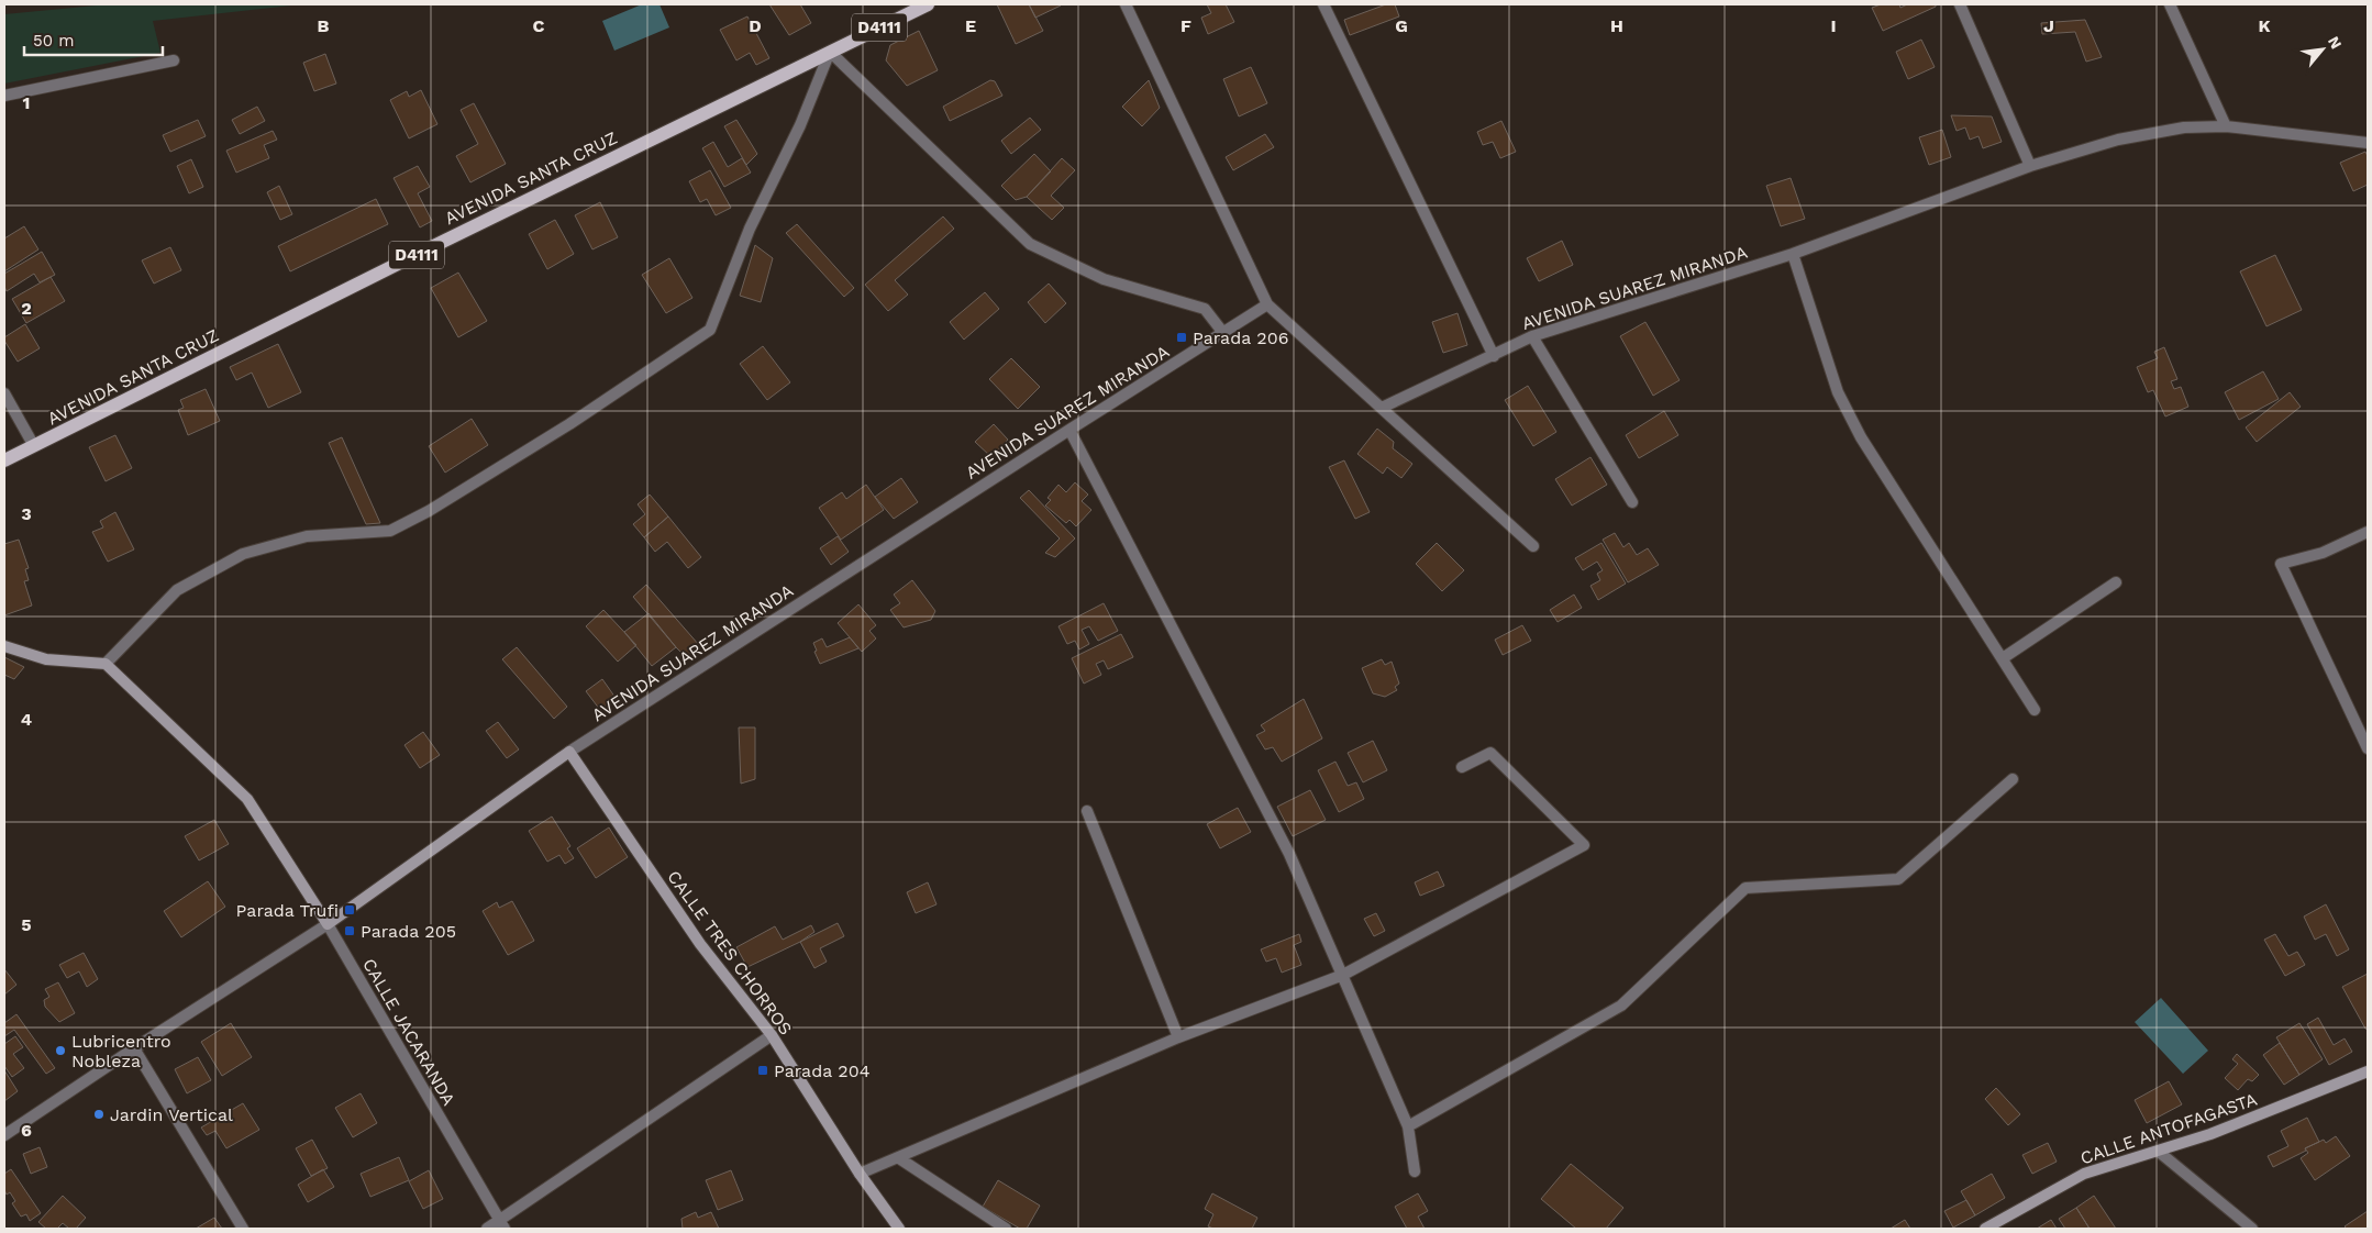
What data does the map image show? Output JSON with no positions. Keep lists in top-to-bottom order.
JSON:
{
  "streets": {
    "main road": [
      "D4111",
      "AVENIDA SANTA CRUZ",
      "AVENIDA SUAREZ MIRANDA",
      "CALLE TRES CHORROS",
      "CALLE JACARANDA",
      "CALLE ANTOFAGASTA"
    ]
  },
  "crossings": [
    ["AVENIDA SUAREZ MIRANDA", "CALLE TRES CHORROS"],
    ["AVENIDA SUAREZ MIRANDA", "CALLE JACARANDA"]
  ],
  "places": {
    "transit": [
      "Parada 206",
      "Parada Trufi",
      "Parada 205",
      "Parada 204"
    ],
    "other": ["Lubricentro Nobleza", "Jardin Vertical"]
  },
  "scale_bar": "50 m",
  "north": "top right",
  "grid": {
    "columns": [
      "B",
      "C",
      "D",
      "E",
      "F",
      "G",
      "H",
      "I",
      "J",
      "K"
    ],
    "rows": [
      "1",
      "2",
      "3",
      "4",
      "5",
      "6"
    ]
  }
}
